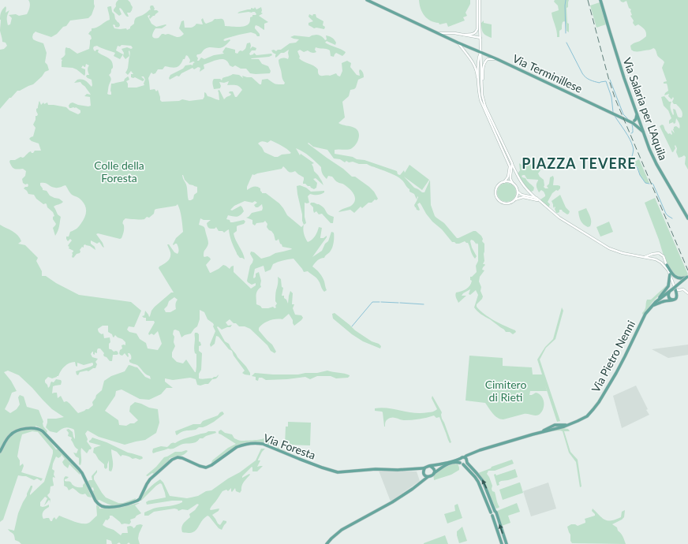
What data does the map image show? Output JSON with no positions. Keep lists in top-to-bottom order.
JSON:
{
  "streets": {
    "main road": [
      "Via Terminillese",
      "Via Salaria per L'Aquila",
      "Via Pietro Nenni",
      "Via Foresta"
    ]
  },
  "districts": ["PIAZZA TEVERE"],
  "parks": ["Colle della Foresta", "Cimitero di Rieti"]
}
